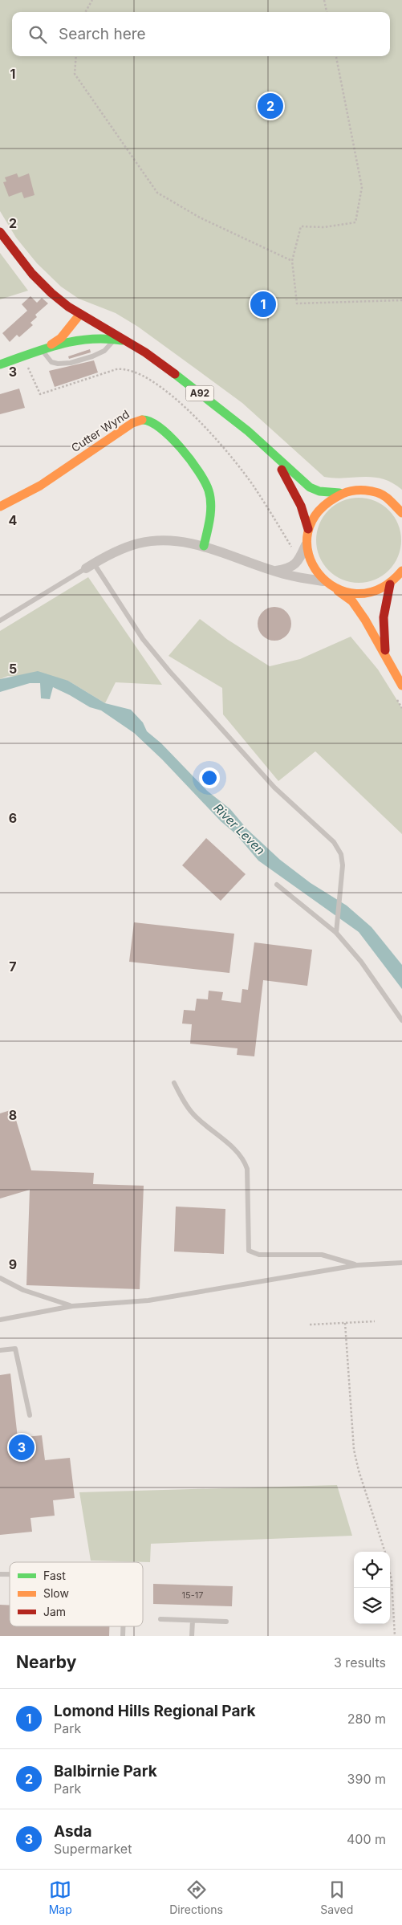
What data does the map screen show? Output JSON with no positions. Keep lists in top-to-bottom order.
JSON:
{
  "streets": {
    "main road": ["A92", "Cutter Wynd"]
  },
  "water": ["River Leven"],
  "house_numbers": ["15-17"],
  "legend": ["Fast", "Slow", "Jam"],
  "page": {
    "search": "Search here",
    "pins": ["2", "1", "3"],
    "heading": ["Nearby", "3 results"],
    "list": [
      {
        "mark": "1",
        "name": "Lomond Hills Regional Park",
        "note": "Park",
        "value": "280 m"
      },
      {
        "mark": "2",
        "name": "Balbirnie Park",
        "note": "Park",
        "value": "390 m"
      },
      {
        "mark": "3",
        "name": "Asda",
        "note": "Supermarket",
        "value": "400 m"
      }
    ],
    "nav": ["Map", "Directions", "Saved"]
  },
  "grid": {
    "rows": [
      "1",
      "2",
      "3",
      "4",
      "5",
      "6",
      "7",
      "8",
      "9"
    ]
  }
}
